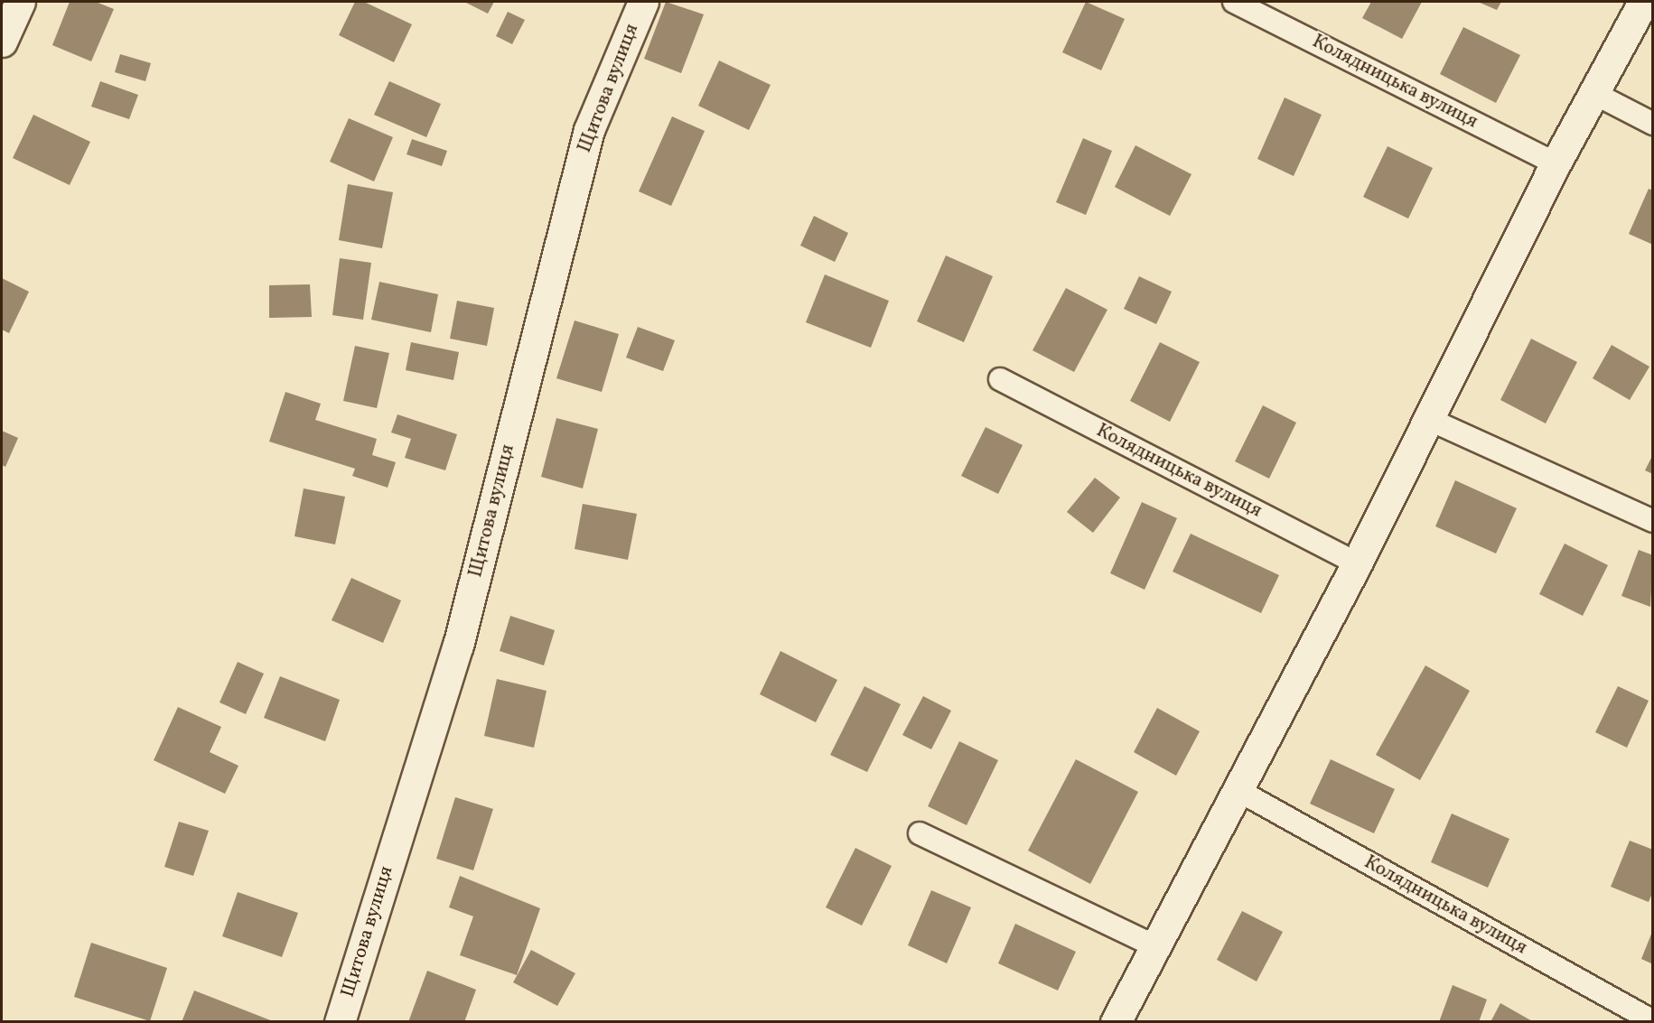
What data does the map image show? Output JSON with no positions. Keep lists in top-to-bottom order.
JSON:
{
  "streets": {
    "street": ["Щитова вулиця"],
    "lane": ["Колядницька вулиця"]
  }
}
